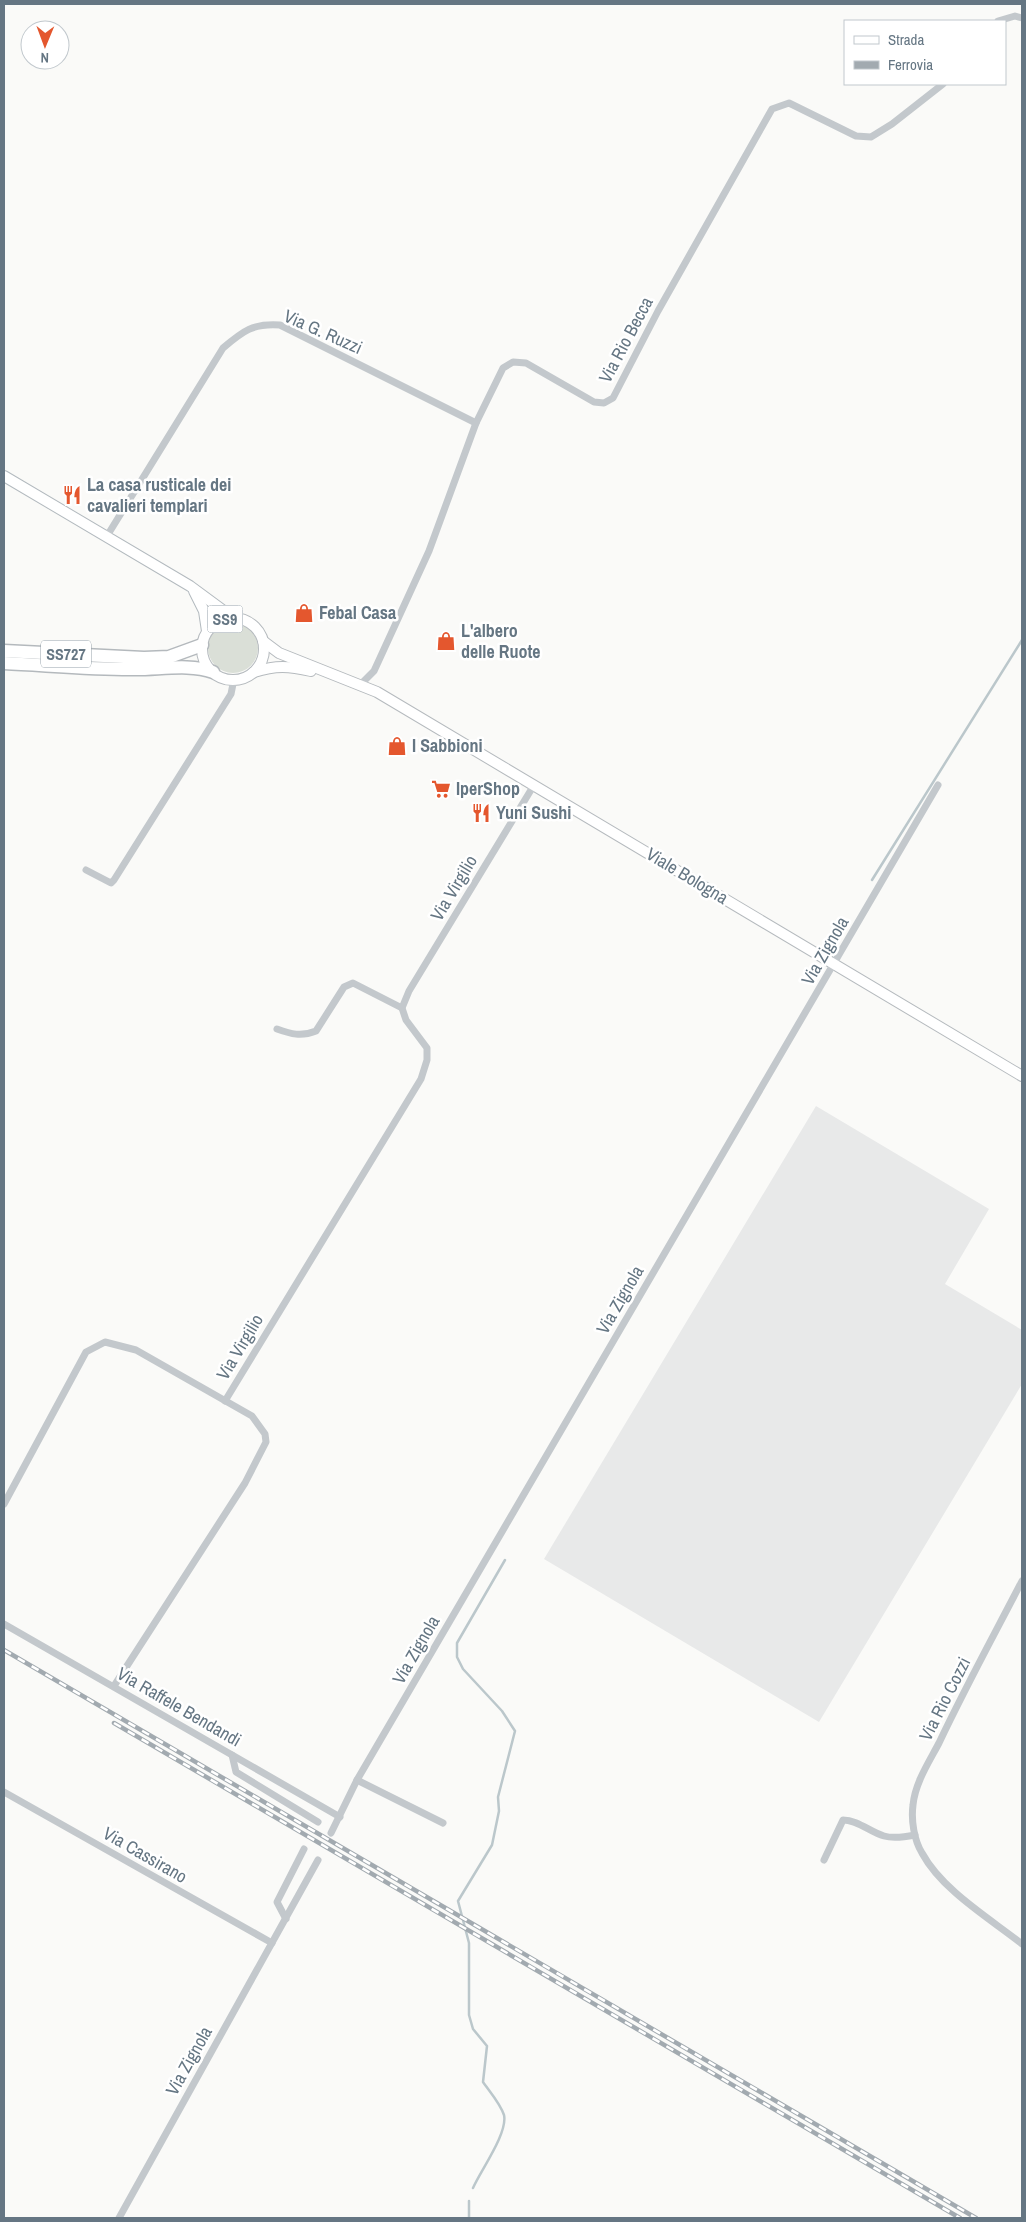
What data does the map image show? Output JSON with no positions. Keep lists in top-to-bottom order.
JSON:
{
  "streets": {
    "highway": ["SS727"],
    "main road": ["SS9", "Viale Bologna"],
    "street": [
      "Via G. Ruzzi",
      "Via Rio Becca",
      "Via Virgilio",
      "Via Zignola",
      "Via Rio Cozzi",
      "Via Raffele Bendandi",
      "Via Cassirano"
    ]
  },
  "crossings": [
    ["Via G. Ruzzi", "Via Rio Becca"],
    ["Via Rio Becca", "Viale Bologna"],
    ["SS9", "SS727"],
    ["Viale Bologna", "Via Virgilio"],
    ["Viale Bologna", "Via Zignola"],
    ["Via Virgilio", "Via Raffele Bendandi"],
    ["Via Zignola", "Via Raffele Bendandi"],
    ["Via Zignola", "Via Cassirano"]
  ],
  "places": {
    "restaurant": ["La casa rusticale dei cavalieri templari", "Yuni Sushi"],
    "shop": ["Febal Casa", "L'albero delle Ruote", "I Sabbioni"],
    "supermarket": ["IperShop"]
  },
  "legend": ["Strada", "Ferrovia"],
  "north": "bottom"
}
